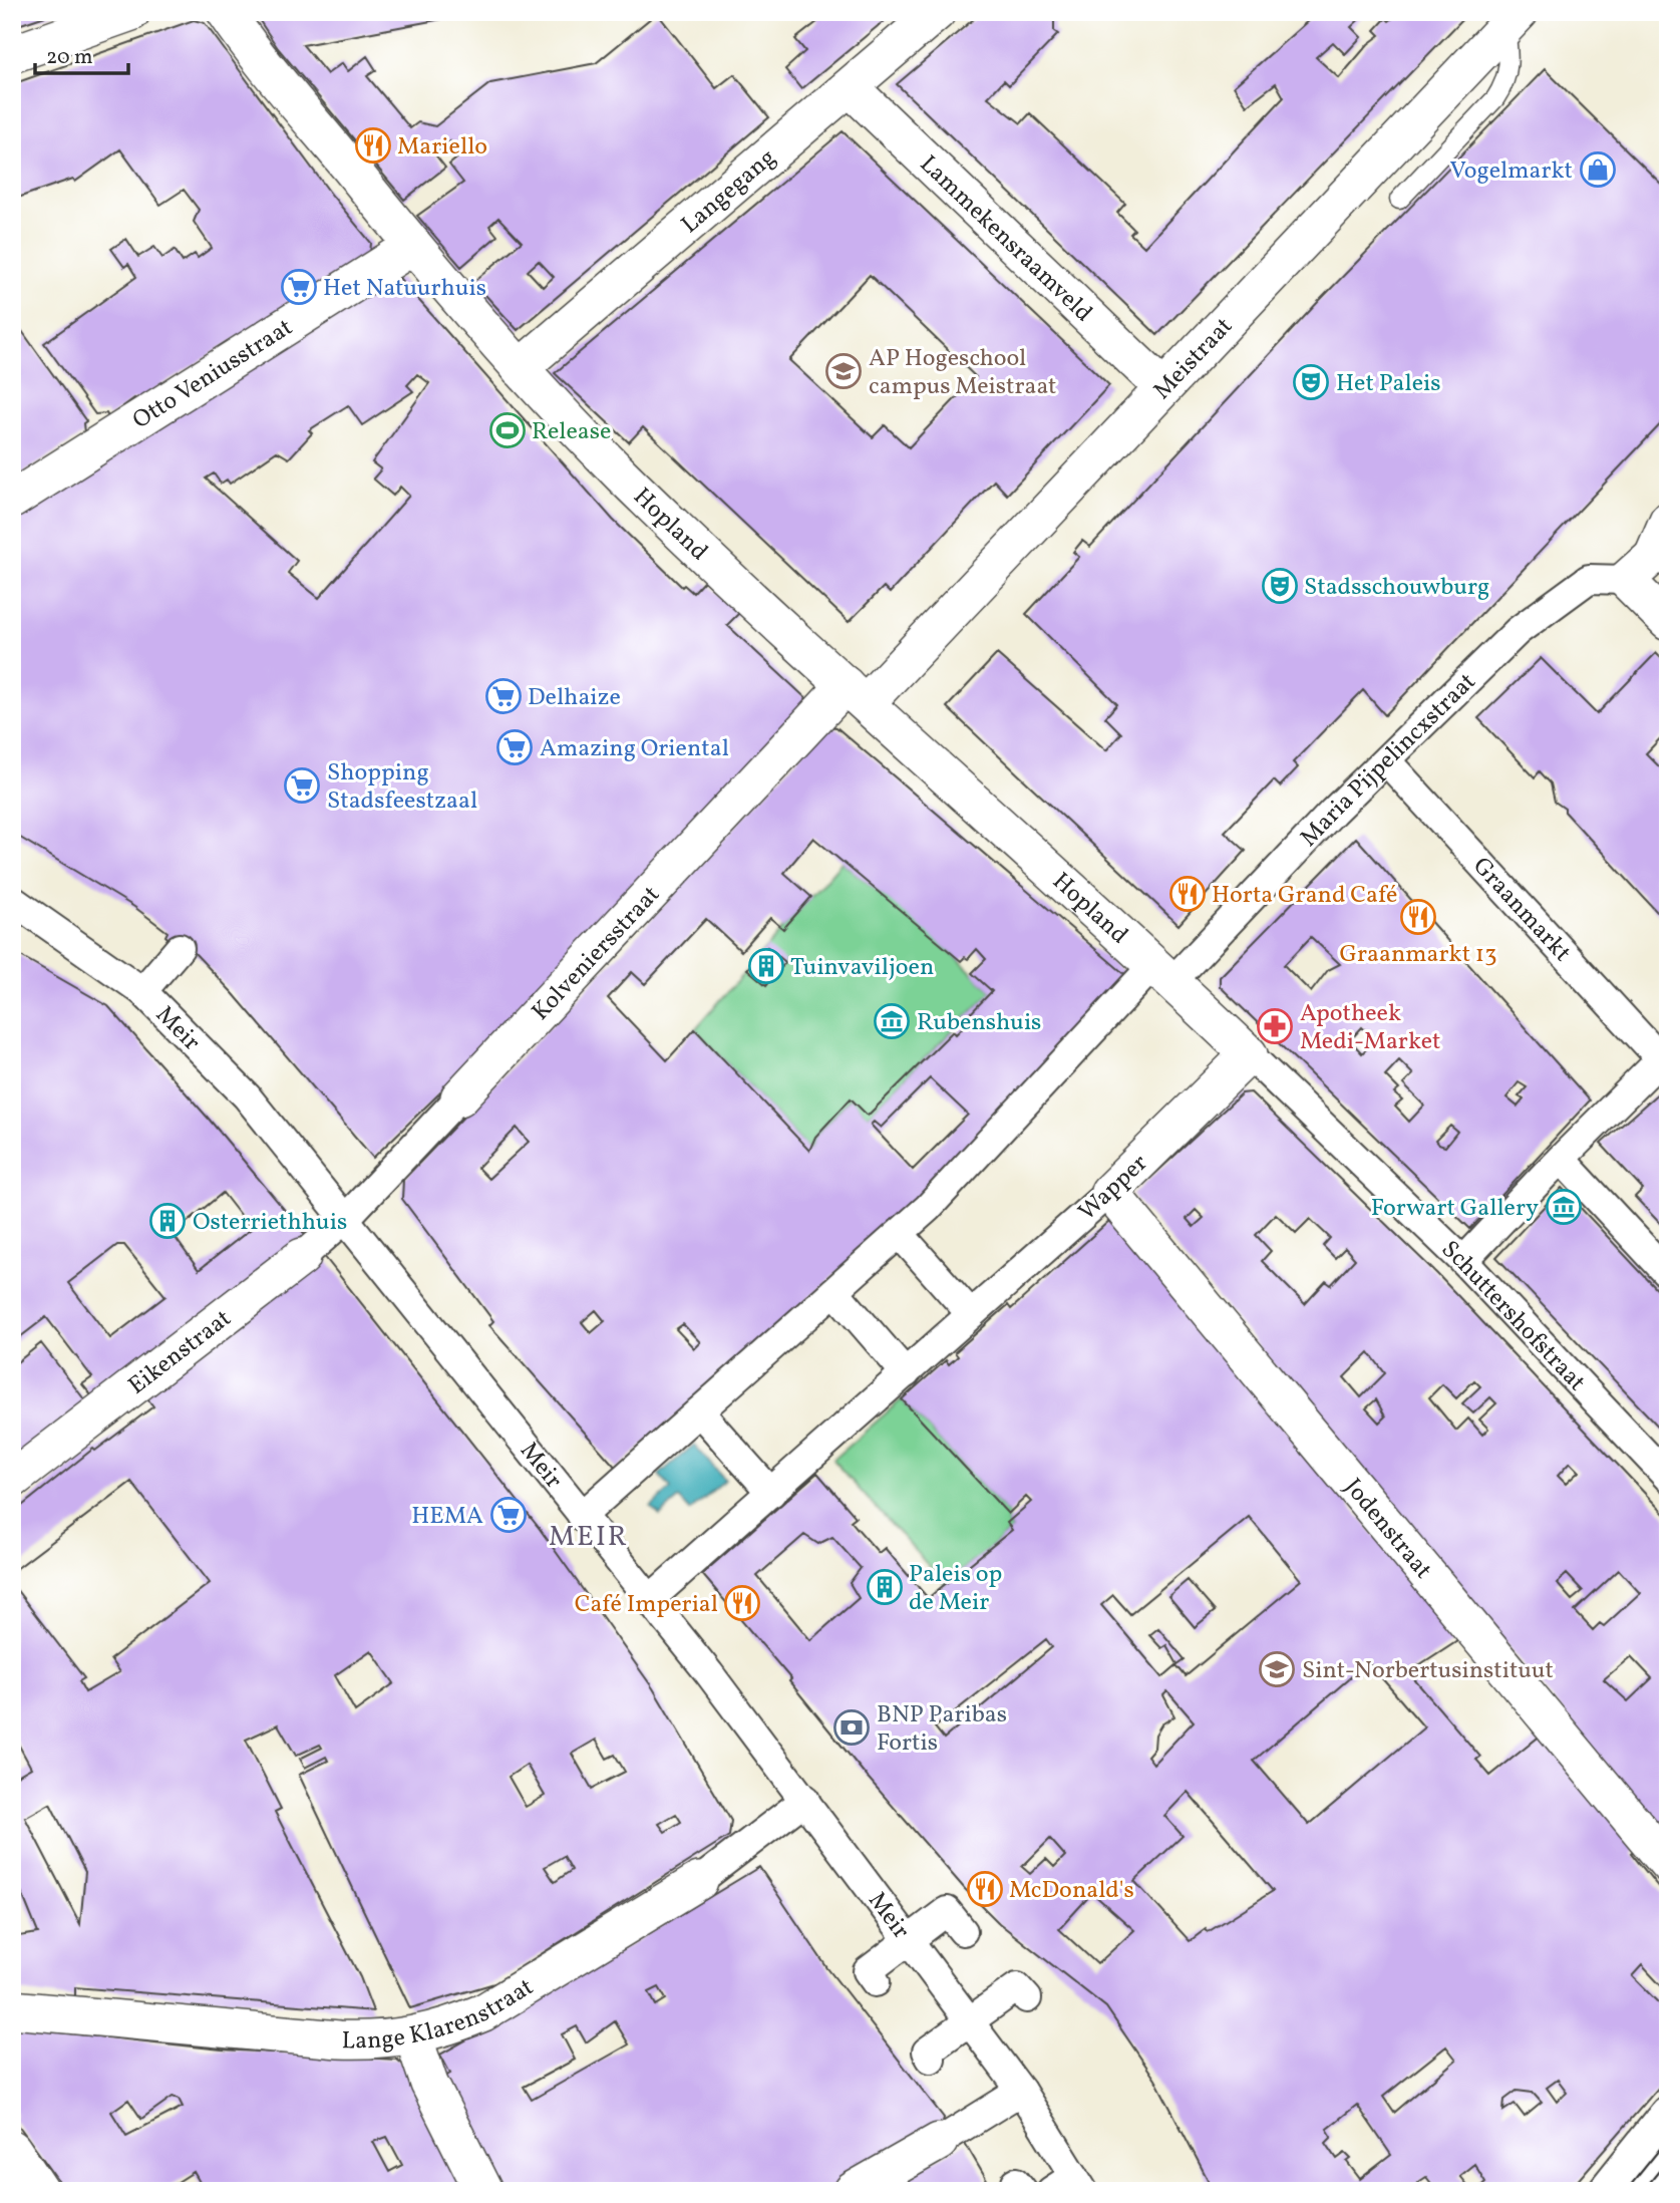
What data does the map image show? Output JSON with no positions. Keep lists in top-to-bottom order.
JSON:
{
  "streets": {
    "street": [
      "Langegang",
      "Lammekensraamveld",
      "Meistraat",
      "Otto Veniusstraat",
      "Hopland",
      "Maria Pijpelincxstraat",
      "Graanmarkt",
      "Kolveniersstraat",
      "Meir",
      "Wapper",
      "Schuttershofstraat",
      "Eikenstraat",
      "Jodenstraat",
      "Lange Klarenstraat"
    ]
  },
  "crossings": [
    ["Langegang", "Lammekensraamveld"],
    ["Langegang", "Hopland"],
    ["Lammekensraamveld", "Meistraat"],
    ["Meistraat", "Hopland"],
    ["Meistraat", "Kolveniersstraat"],
    ["Otto Veniusstraat", "Hopland"],
    ["Hopland", "Maria Pijpelincxstraat"],
    ["Hopland", "Kolveniersstraat"],
    ["Hopland", "Schuttershofstraat"],
    ["Maria Pijpelincxstraat", "Graanmarkt"],
    ["Maria Pijpelincxstraat", "Schuttershofstraat"],
    ["Kolveniersstraat", "Meir"],
    ["Kolveniersstraat", "Eikenstraat"],
    ["Meir", "Wapper"],
    ["Meir", "Eikenstraat"],
    ["Meir", "Lange Klarenstraat"],
    ["Wapper", "Schuttershofstraat"],
    ["Wapper", "Jodenstraat"]
  ],
  "districts": ["MEIR"],
  "places": {
    "restaurant": [
      "Mariello",
      "Horta Grand Café",
      "Graanmarkt 13",
      "Café Imperial",
      "McDonald's"
    ],
    "shop": ["Vogelmarkt"],
    "supermarket": [
      "Het Natuurhuis",
      "Delhaize",
      "Amazing Oriental",
      "Shopping Stadsfeestzaal",
      "HEMA"
    ],
    "school or university": ["AP Hogeschool campus Meistraat", "Sint-Norbertusinstituut"],
    "theatre": ["Het Paleis", "Stadsschouwburg"],
    "sports": ["Release"],
    "building": ["Tuinvaviljoen", "Osterriethhuis", "Paleis op de Meir"],
    "museum": ["Rubenshuis", "Forwart Gallery"],
    "pharmacy": ["Apotheek Medi-Market"],
    "bank": ["BNP Paribas Fortis"]
  },
  "scale_bar": "20 m"
}
